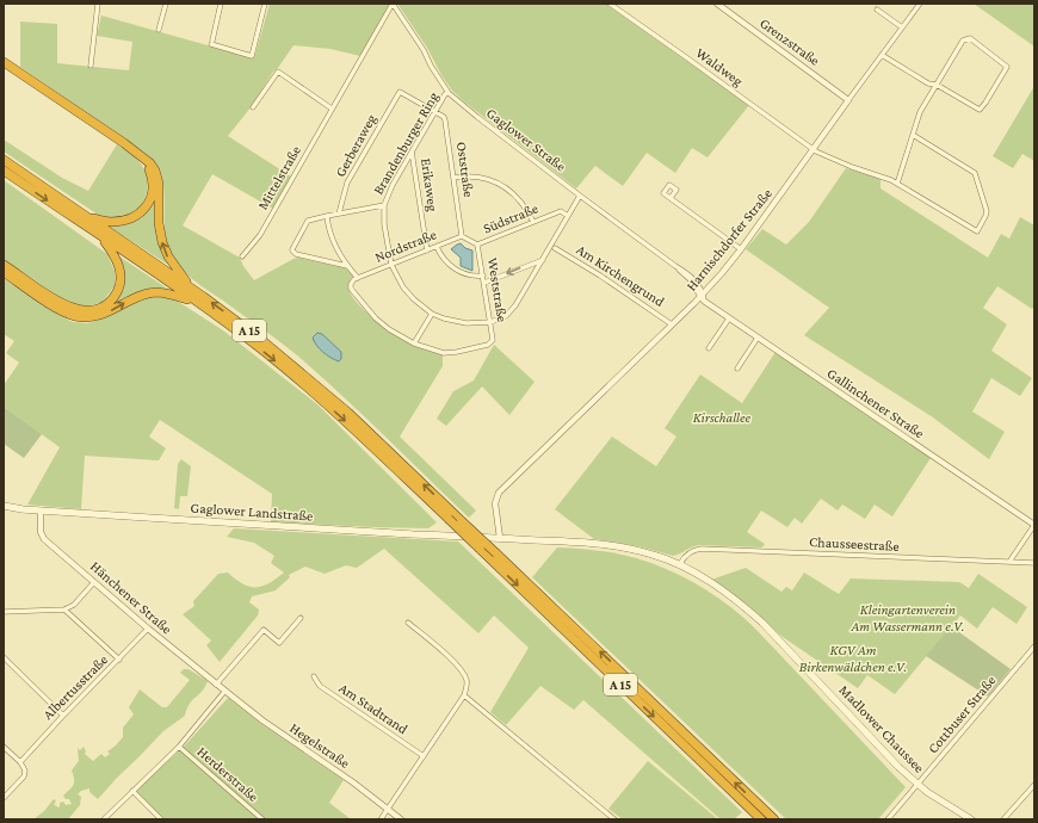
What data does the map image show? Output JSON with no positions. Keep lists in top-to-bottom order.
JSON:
{
  "streets": {
    "highway": ["A 15"],
    "main road": ["Gaglower Landstraße", "Madlower Chaussee"],
    "street": [
      "Grenzstraße",
      "Waldweg",
      "Gaglower Straße",
      "Brandenburger Ring",
      "Gerberaweg",
      "Oststraße",
      "Mittelstraße",
      "Erikaweg",
      "Südstraße",
      "Harnischdorfer Straße",
      "Nordstraße",
      "Am Kirchengrund",
      "Weststraße",
      "Gallinchener Straße",
      "Chausseestraße",
      "Hänchener Straße",
      "Albertusstraße",
      "Am Stadtrand",
      "Cottbuser Straße",
      "Hegelstraße",
      "Herderstraße"
    ]
  },
  "crossings": [
    ["Grenzstraße", "Harnischdorfer Straße"],
    ["Waldweg", "Harnischdorfer Straße"],
    ["Gaglower Straße", "Brandenburger Ring"],
    ["Gaglower Straße", "Mittelstraße"],
    ["Gaglower Straße", "Harnischdorfer Straße"],
    ["Gaglower Straße", "Gallinchener Straße"],
    ["Brandenburger Ring", "Gerberaweg"],
    ["Brandenburger Ring", "Oststraße"],
    ["Brandenburger Ring", "Erikaweg"],
    ["Brandenburger Ring", "Südstraße"],
    ["Brandenburger Ring", "Nordstraße"],
    ["Brandenburger Ring", "Weststraße"],
    ["Gerberaweg", "Oststraße"],
    ["Oststraße", "Südstraße"],
    ["Oststraße", "Nordstraße"],
    ["Erikaweg", "Nordstraße"],
    ["Südstraße", "Nordstraße"],
    ["Südstraße", "Weststraße"],
    ["Harnischdorfer Straße", "Am Kirchengrund"],
    ["Harnischdorfer Straße", "Gallinchener Straße"],
    ["Harnischdorfer Straße", "Gaglower Landstraße"],
    ["Harnischdorfer Straße", "Madlower Chaussee"],
    ["Gaglower Landstraße", "Hänchener Straße"],
    ["Gaglower Landstraße", "Madlower Chaussee"],
    ["Chausseestraße", "Madlower Chaussee"],
    ["Hänchener Straße", "Albertusstraße"],
    ["Hänchener Straße", "Hegelstraße"],
    ["Hänchener Straße", "Herderstraße"],
    ["Cottbuser Straße", "Madlower Chaussee"],
    ["Hegelstraße", "Herderstraße"]
  ],
  "parks": ["Kirschallee", "Kleingartenverein Am Wassermann e.V.", "KGV Am Birkenwäldchen e.V."]
}
